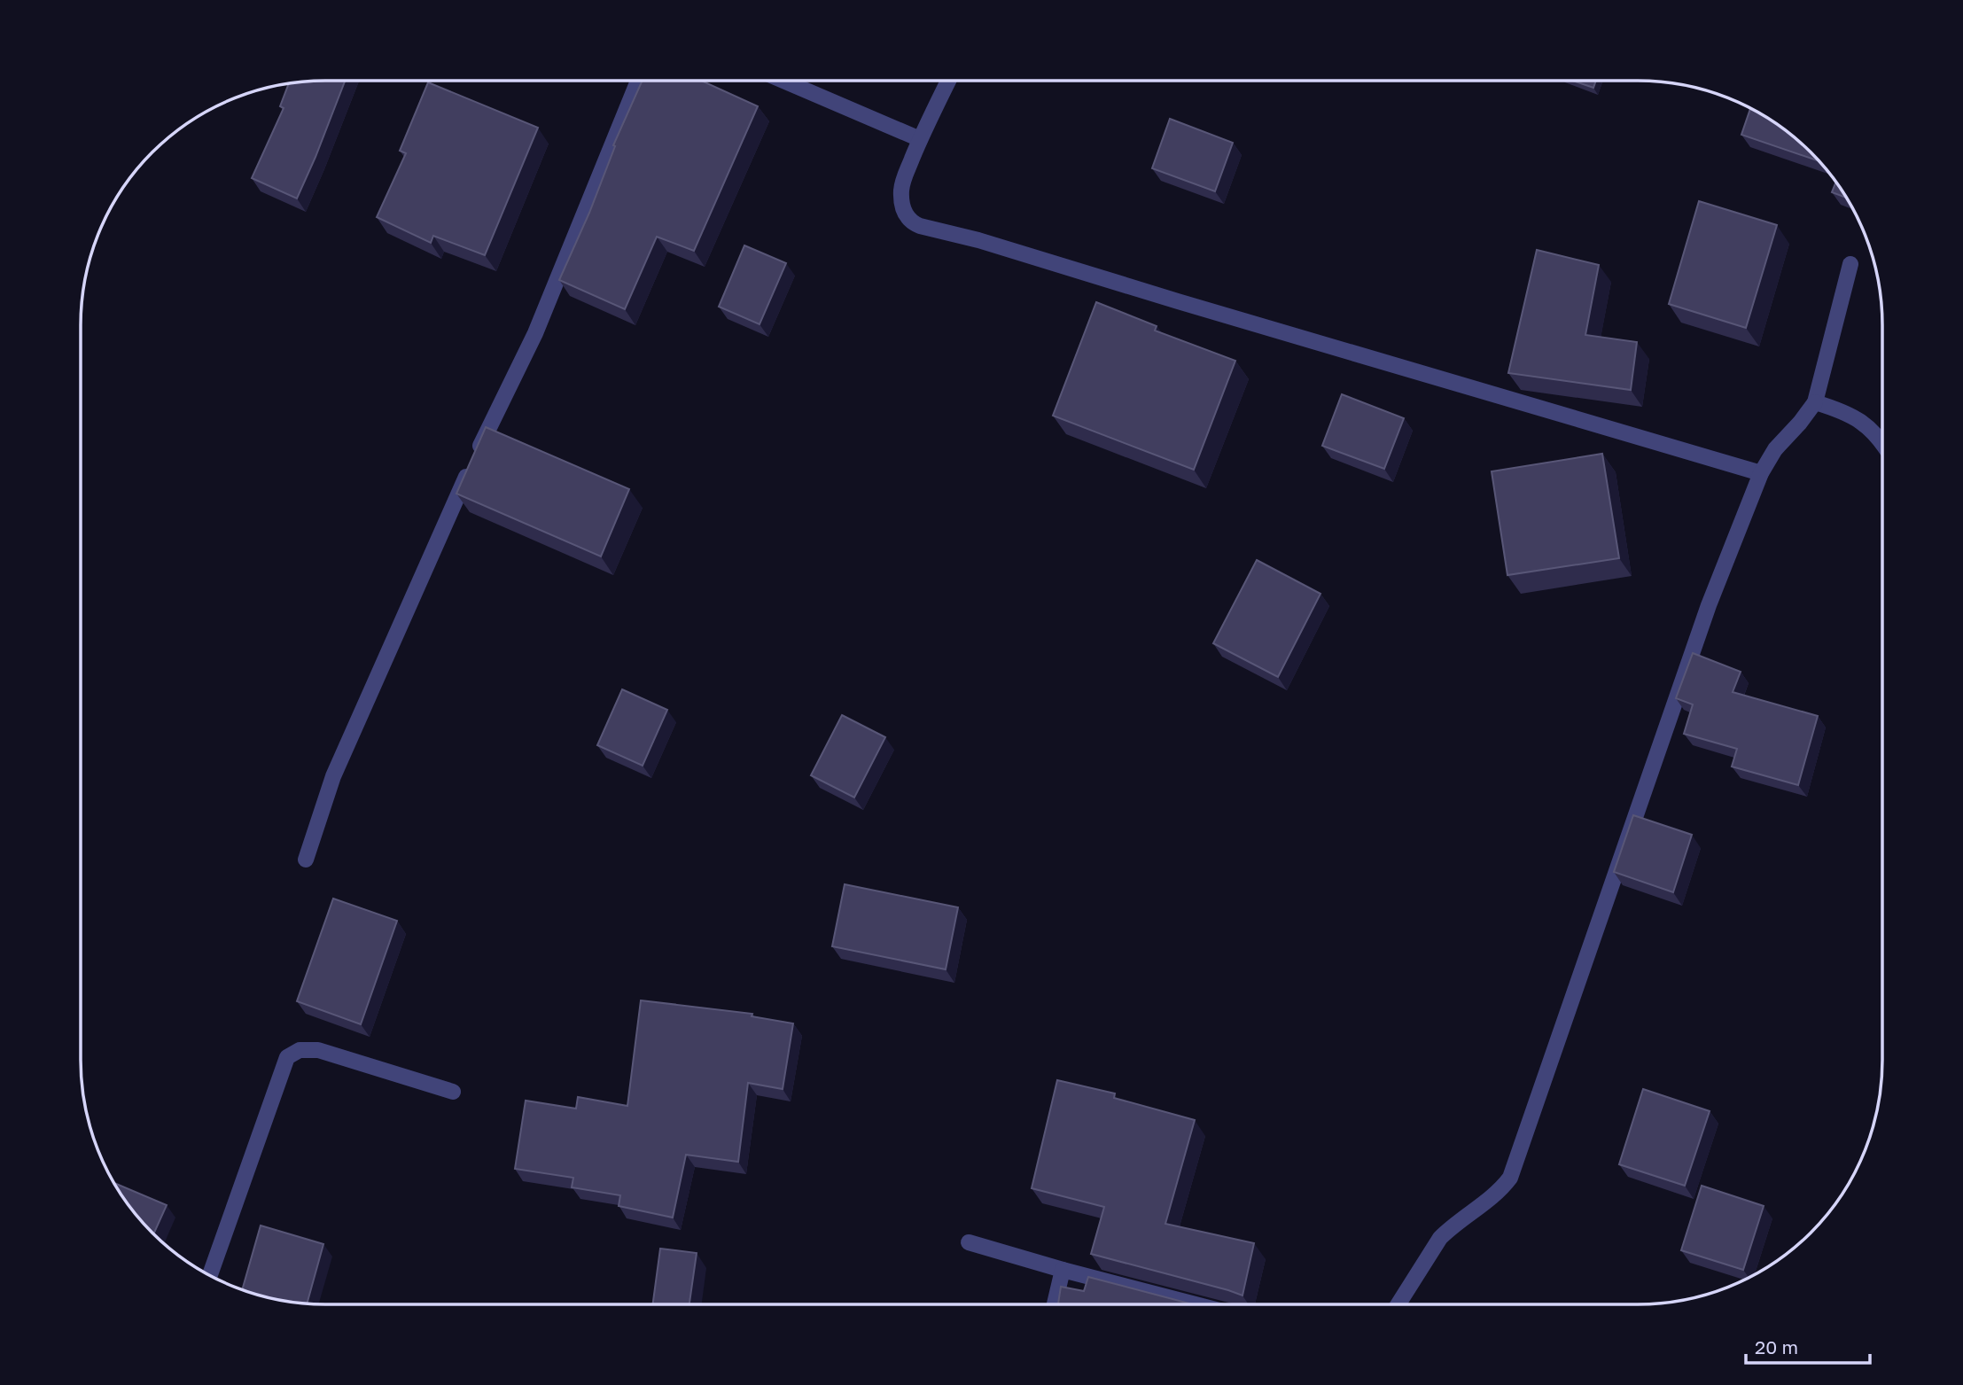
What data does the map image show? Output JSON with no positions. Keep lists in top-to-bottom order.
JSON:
{
  "scale_bar": "20 m"
}
